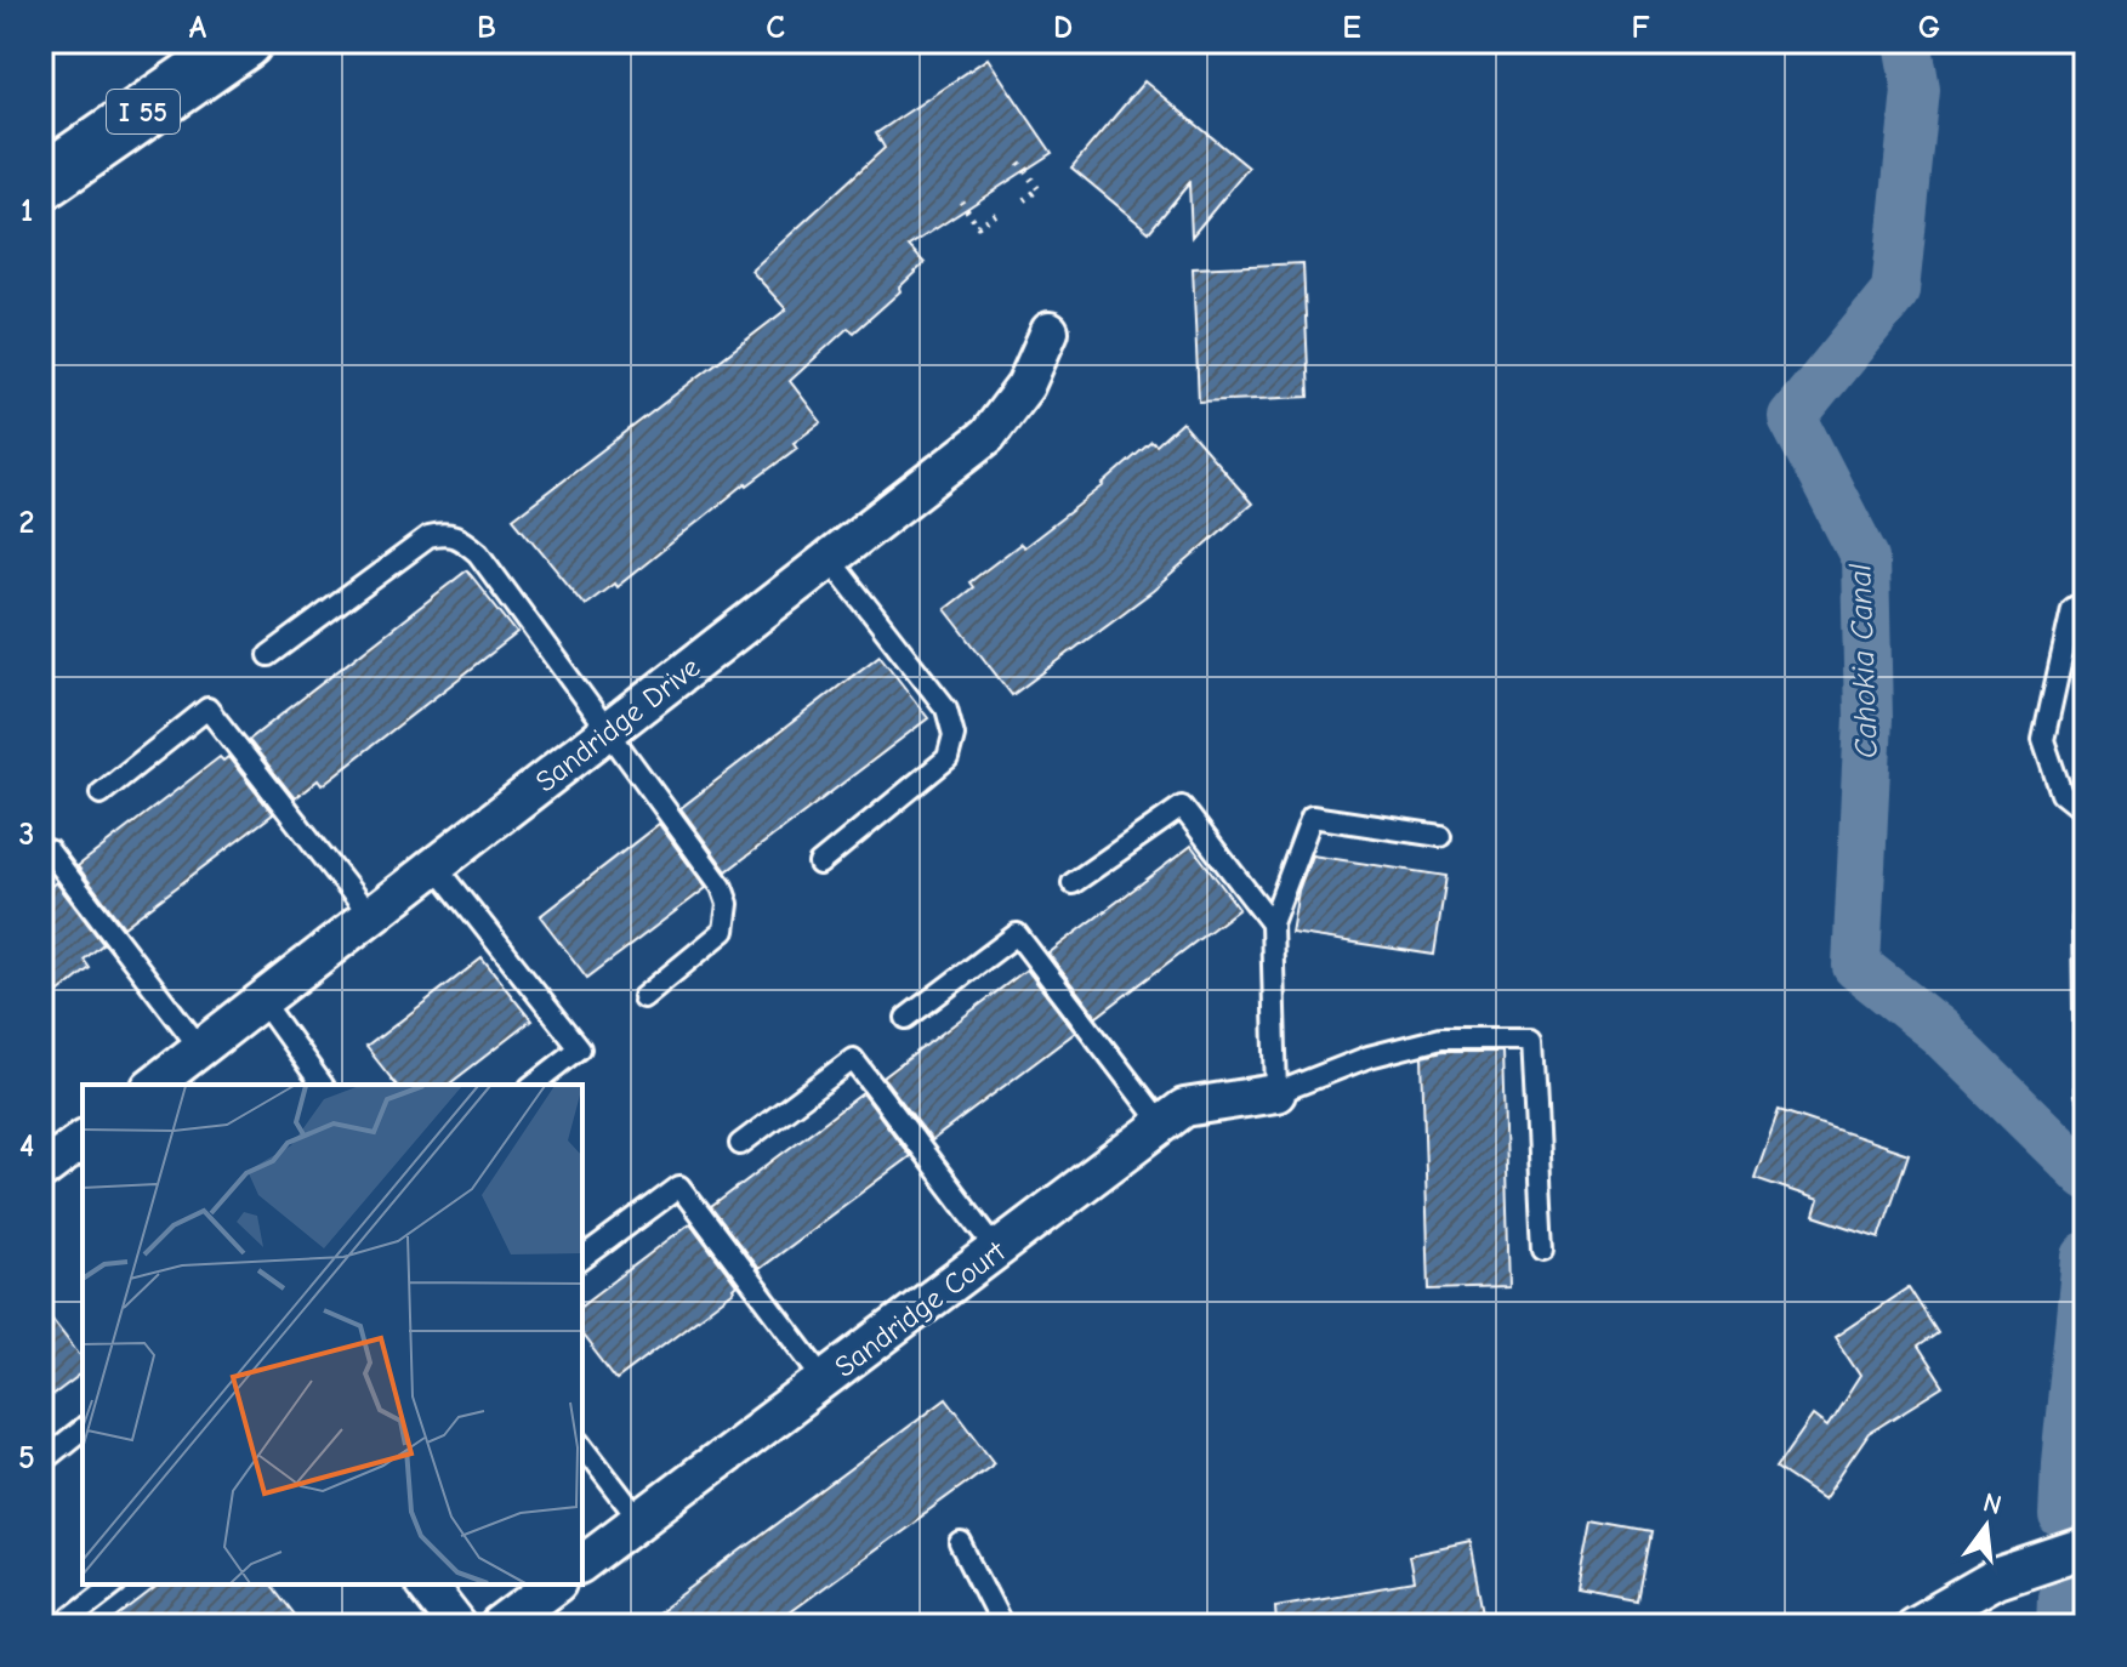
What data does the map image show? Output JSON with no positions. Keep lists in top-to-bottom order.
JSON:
{
  "streets": {
    "highway": ["I 55"],
    "street": ["Sandridge Drive", "Sandridge Court"]
  },
  "water": ["Cahokia Canal"],
  "north": "top",
  "grid": {
    "columns": [
      "A",
      "B",
      "C",
      "D",
      "E",
      "F",
      "G"
    ],
    "rows": [
      "1",
      "2",
      "3",
      "4",
      "5"
    ]
  }
}
